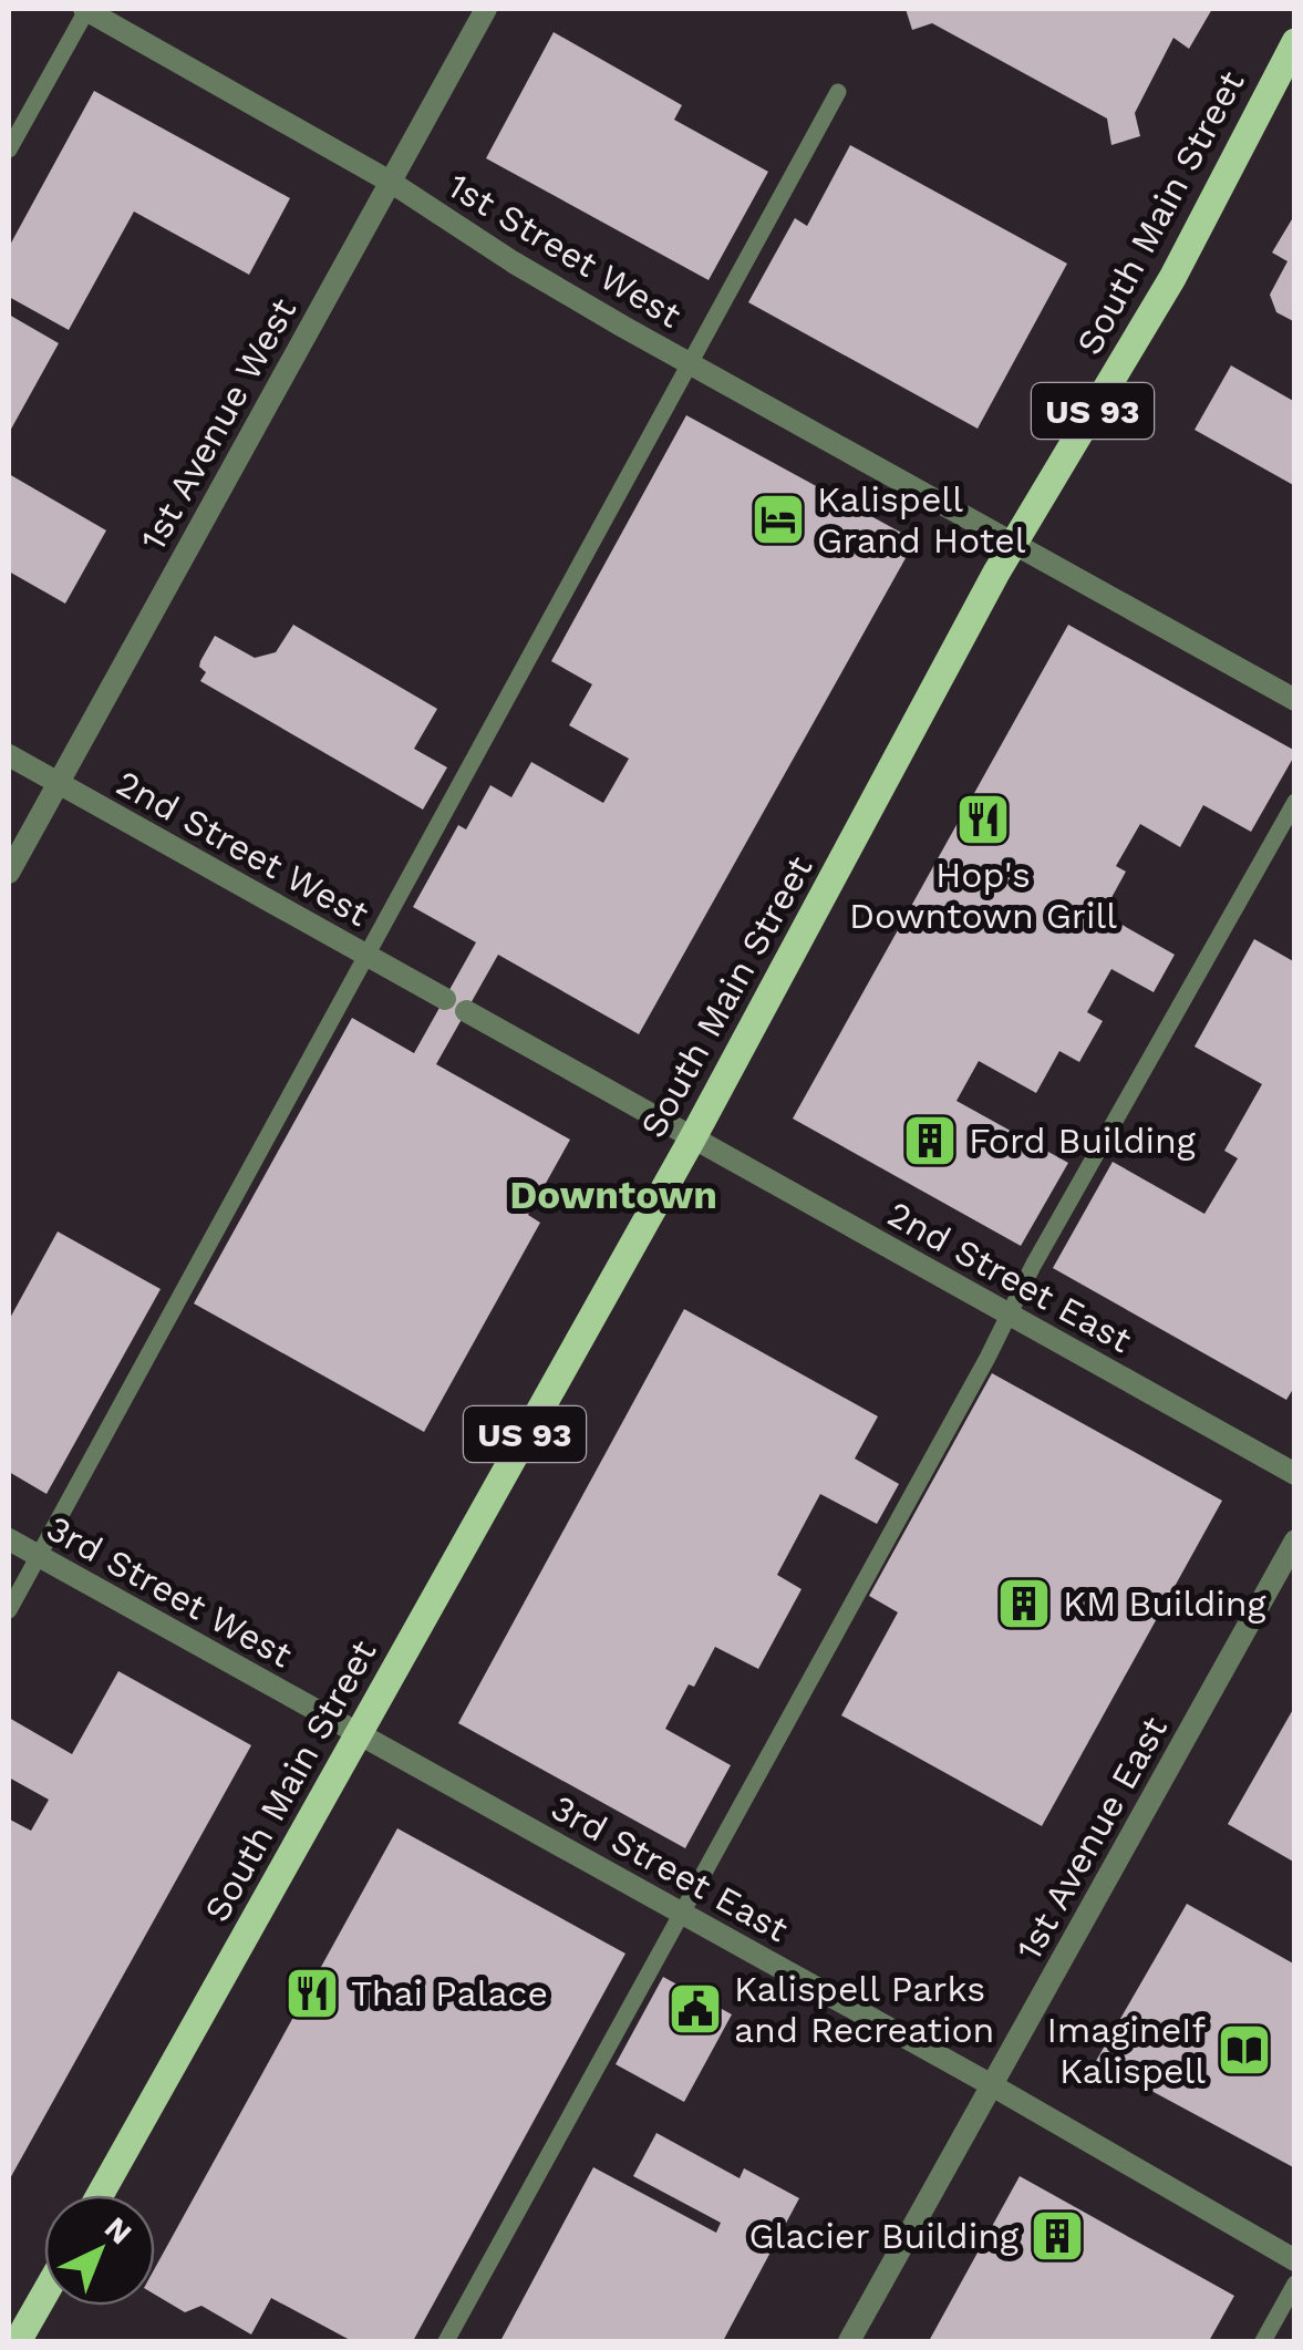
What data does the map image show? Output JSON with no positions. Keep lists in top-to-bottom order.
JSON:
{
  "streets": {
    "main road": ["South Main Street", "US 93"],
    "street": [
      "1st Street West",
      "1st Avenue West",
      "2nd Street West",
      "2nd Street East",
      "3rd Street West",
      "1st Avenue East",
      "3rd Street East"
    ]
  },
  "crossings": [
    ["South Main Street", "1st Street West"],
    ["South Main Street", "2nd Street East"],
    ["South Main Street", "3rd Street West"],
    ["South Main Street", "3rd Street East"],
    ["1st Street West", "1st Avenue West"],
    ["1st Avenue West", "2nd Street West"],
    ["3rd Street West", "3rd Street East"],
    ["1st Avenue East", "3rd Street East"]
  ],
  "districts": ["Downtown"],
  "places": {
    "hotel": ["Kalispell Grand Hotel"],
    "restaurant": ["Hop's Downtown Grill", "Thai Palace"],
    "building": ["Ford Building", "KM Building", "Glacier Building"],
    "public building": ["Kalispell Parks and Recreation"],
    "library": ["ImagineIf Kalispell"]
  },
  "north": "top right"
}
